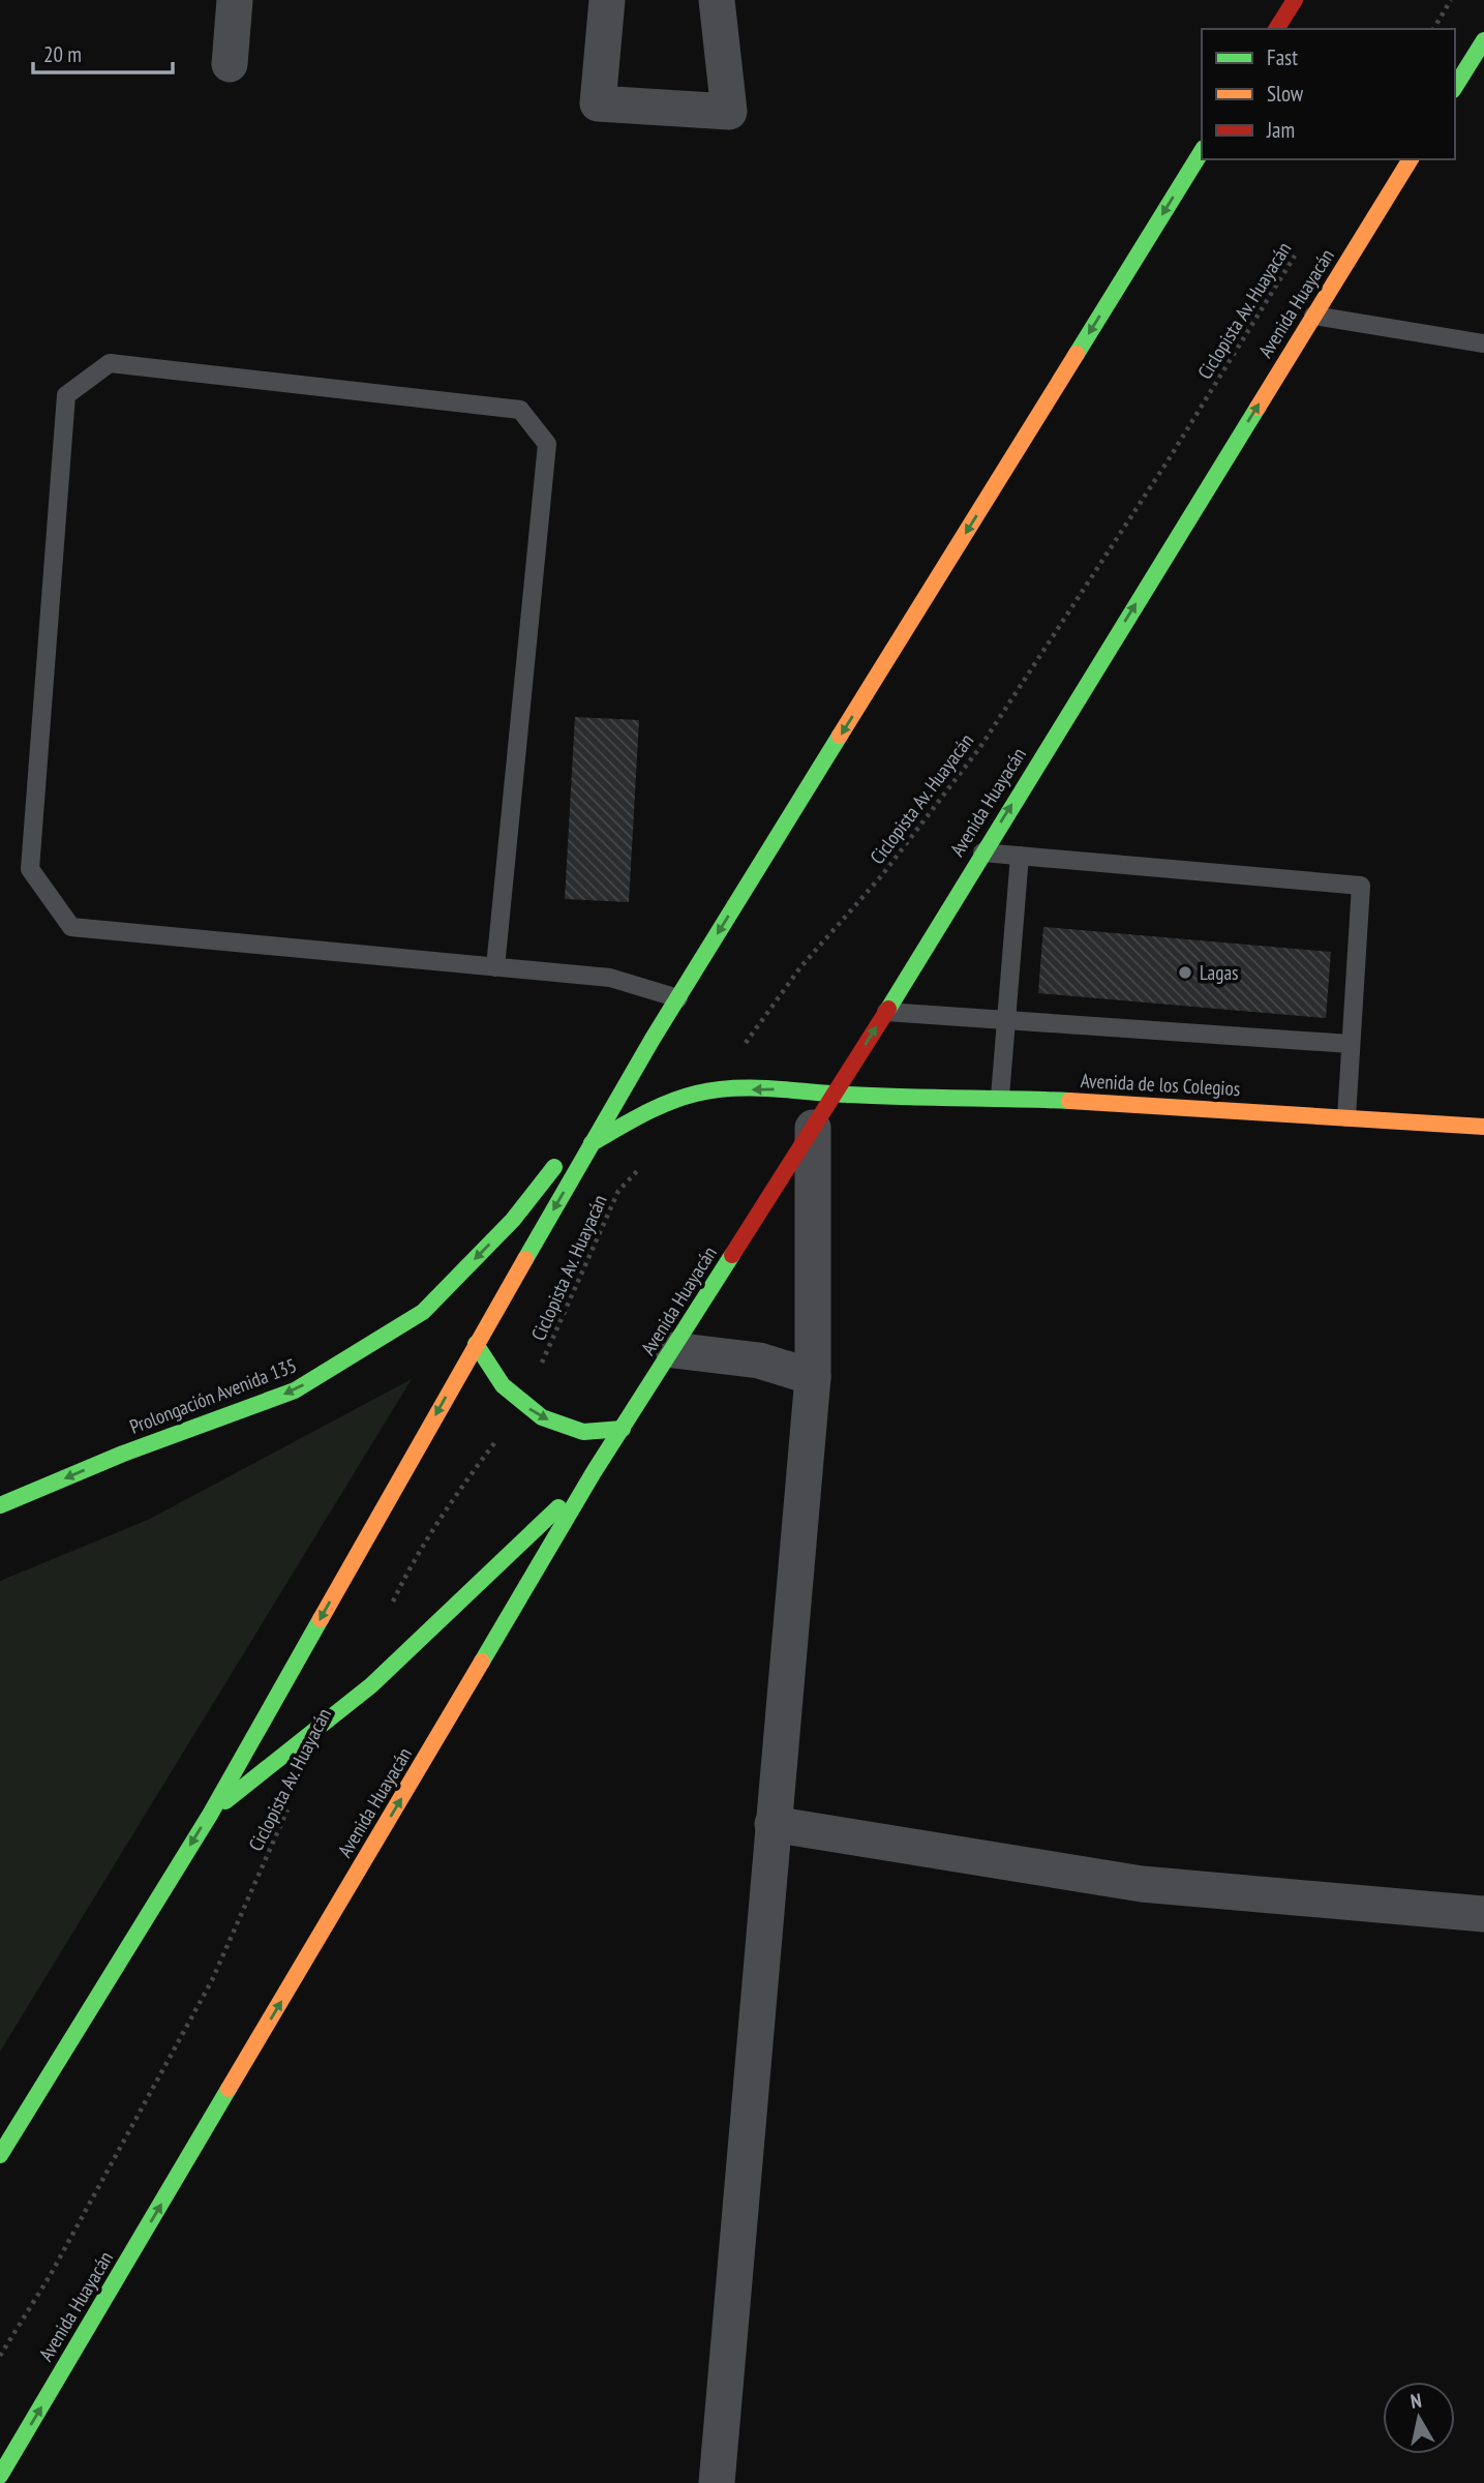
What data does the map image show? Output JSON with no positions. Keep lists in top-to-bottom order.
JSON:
{
  "streets": {
    "main road": ["Avenida Huayacán", "Avenida de los Colegios", "Prolongación Avenida 135"],
    "path": ["Ciclopista Av. Huayacán"]
  },
  "crossings": [
    ["Avenida Huayacán", "Avenida de los Colegios"],
    ["Ciclopista Av. Huayacán", "Avenida de los Colegios"],
    ["Avenida de los Colegios", "Prolongación Avenida 135"]
  ],
  "one_way": ["Avenida Huayacán", "Prolongación Avenida 135"],
  "places": ["Lagas"],
  "legend": ["Fast", "Slow", "Jam"],
  "scale_bar": "20 m",
  "north": "top"
}
